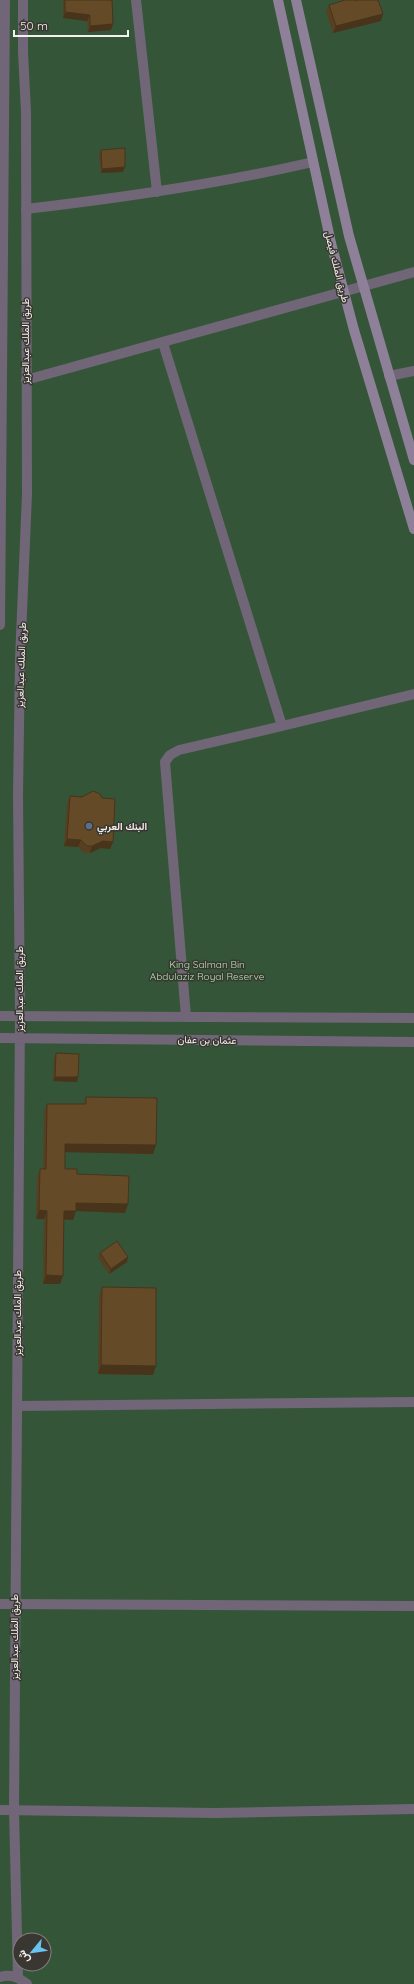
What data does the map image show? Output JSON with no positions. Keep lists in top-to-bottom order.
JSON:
{
  "streets": {
    "main road": ["طريق الملك فيصل"],
    "street": ["طريق الملك عبدالعزيز", "عثمان بن عفان"]
  },
  "crossings": [
    ["طريق الملك عبدالعزيز", "عثمان بن عفان"]
  ],
  "parks": ["King Salman Bin Abdulaziz Royal Reserve"],
  "places": ["البنك العربي"],
  "scale_bar": "50 m",
  "north": "bottom left"
}
